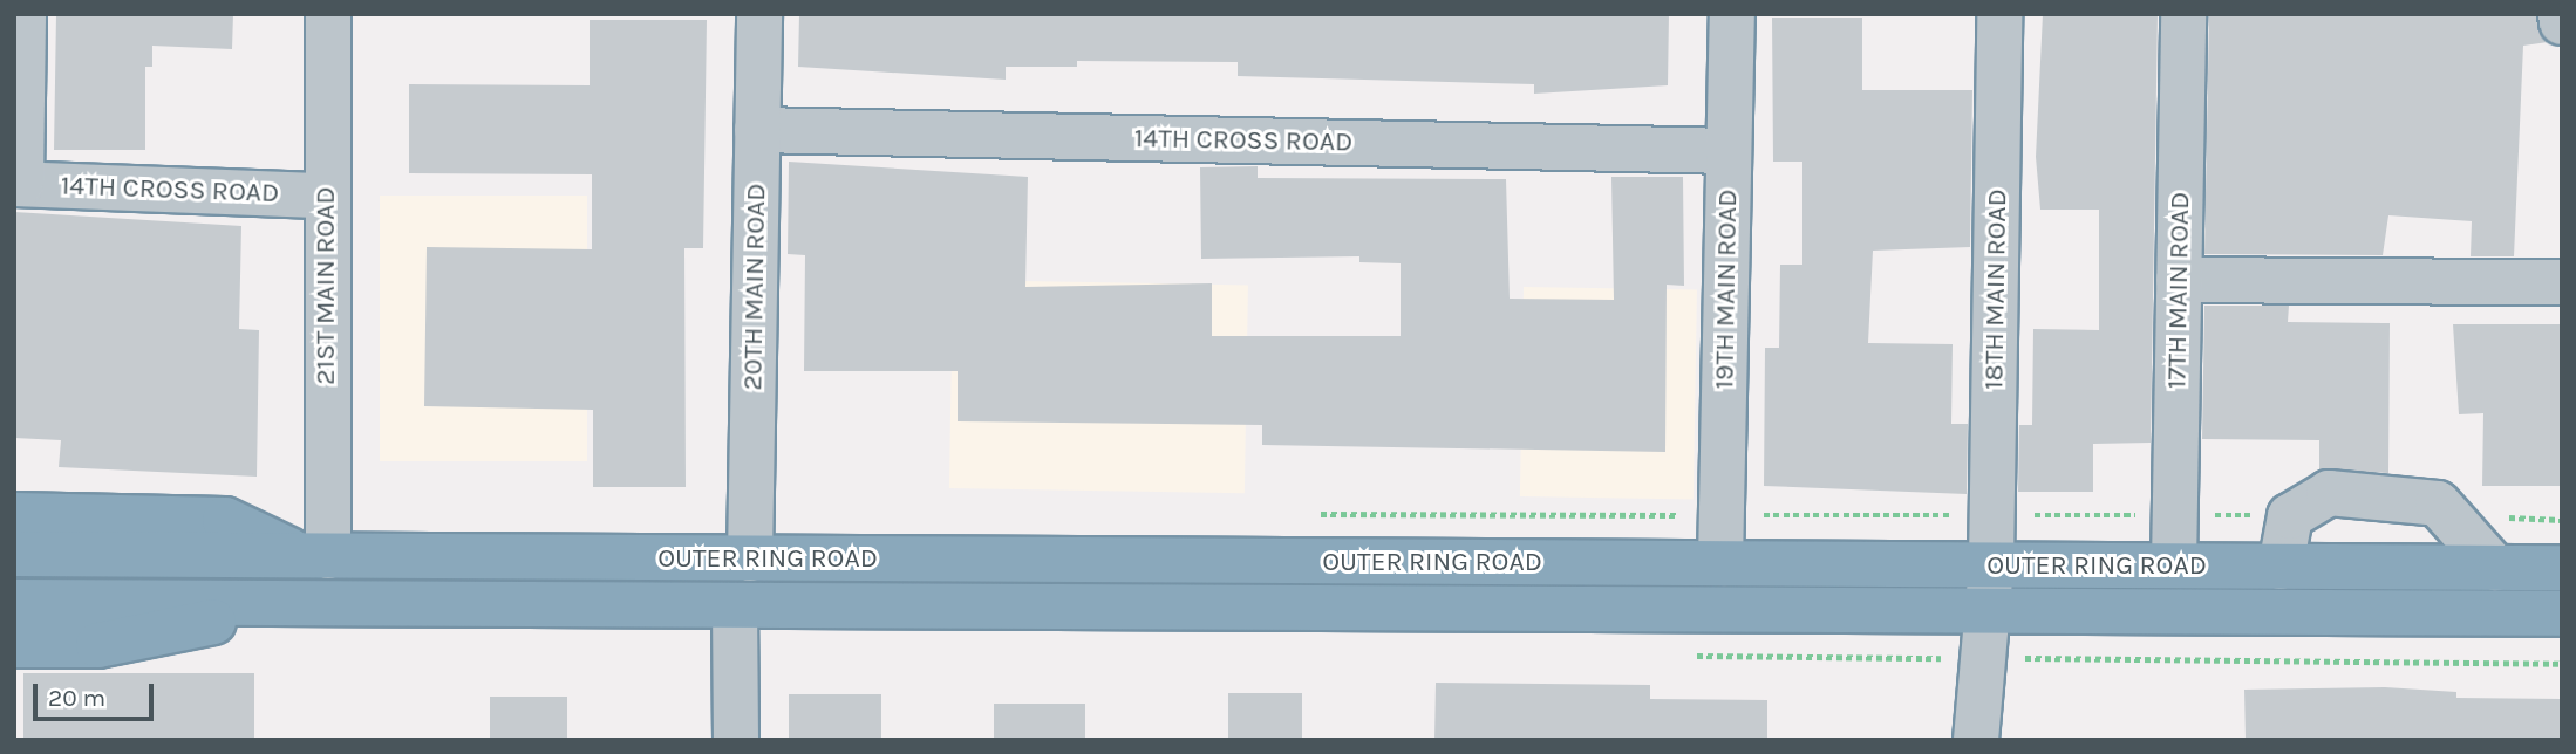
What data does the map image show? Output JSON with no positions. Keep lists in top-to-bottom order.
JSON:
{
  "streets": {
    "highway": ["OUTER RING ROAD"],
    "street": [
      "14TH CROSS ROAD",
      "21ST MAIN ROAD",
      "20TH MAIN ROAD",
      "19TH MAIN ROAD",
      "18TH MAIN ROAD",
      "17TH MAIN ROAD"
    ]
  },
  "crossings": [
    ["14TH CROSS ROAD", "21ST MAIN ROAD"],
    ["14TH CROSS ROAD", "20TH MAIN ROAD"],
    ["14TH CROSS ROAD", "19TH MAIN ROAD"],
    ["21ST MAIN ROAD", "OUTER RING ROAD"],
    ["20TH MAIN ROAD", "OUTER RING ROAD"],
    ["19TH MAIN ROAD", "OUTER RING ROAD"],
    ["18TH MAIN ROAD", "OUTER RING ROAD"],
    ["17TH MAIN ROAD", "OUTER RING ROAD"]
  ],
  "scale_bar": "20 m"
}
